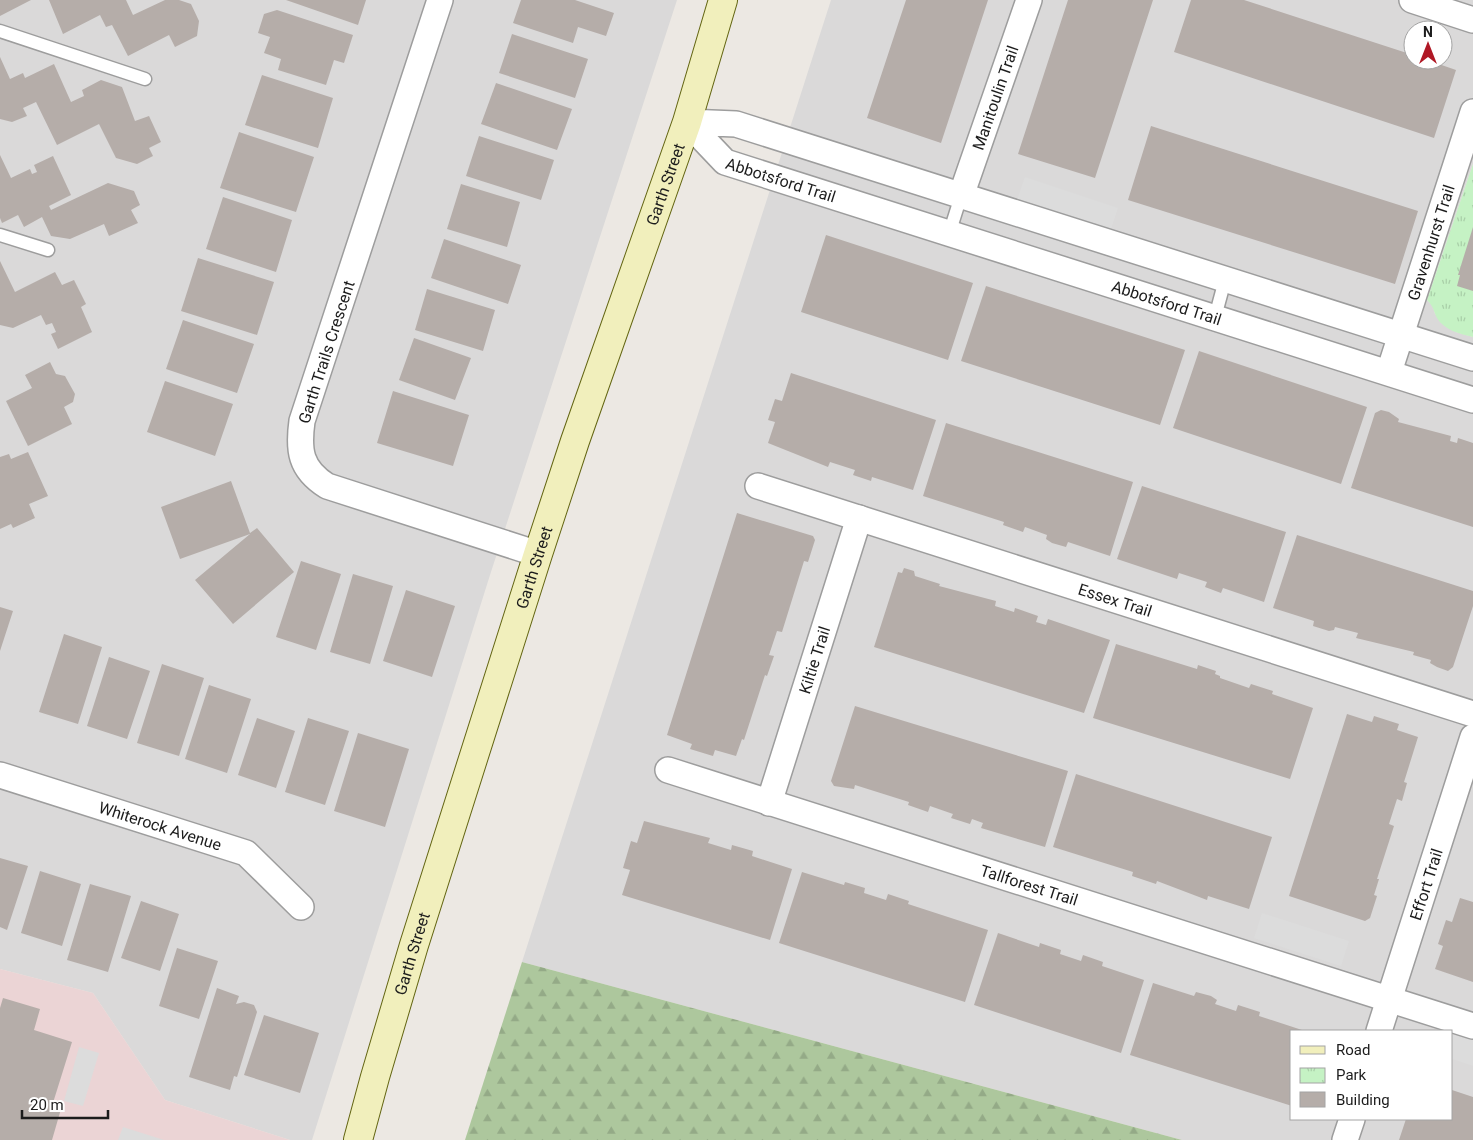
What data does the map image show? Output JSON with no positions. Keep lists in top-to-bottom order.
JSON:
{
  "streets": {
    "street": [
      "Manitoulin Trail",
      "Abbotsford Trail",
      "Garth Street",
      "Gravenhurst Trail",
      "Garth Trails Crescent",
      "Essex Trail",
      "Kiltie Trail",
      "Whiterock Avenue",
      "Effort Trail",
      "Tallforest Trail"
    ]
  },
  "crossings": [
    ["Abbotsford Trail", "Garth Street"],
    ["Abbotsford Trail", "Gravenhurst Trail"],
    ["Garth Street", "Garth Trails Crescent"],
    ["Essex Trail", "Kiltie Trail"],
    ["Kiltie Trail", "Tallforest Trail"],
    ["Effort Trail", "Tallforest Trail"]
  ],
  "legend": ["Road", "Park", "Building"],
  "scale_bar": "20 m",
  "north": "top"
}
